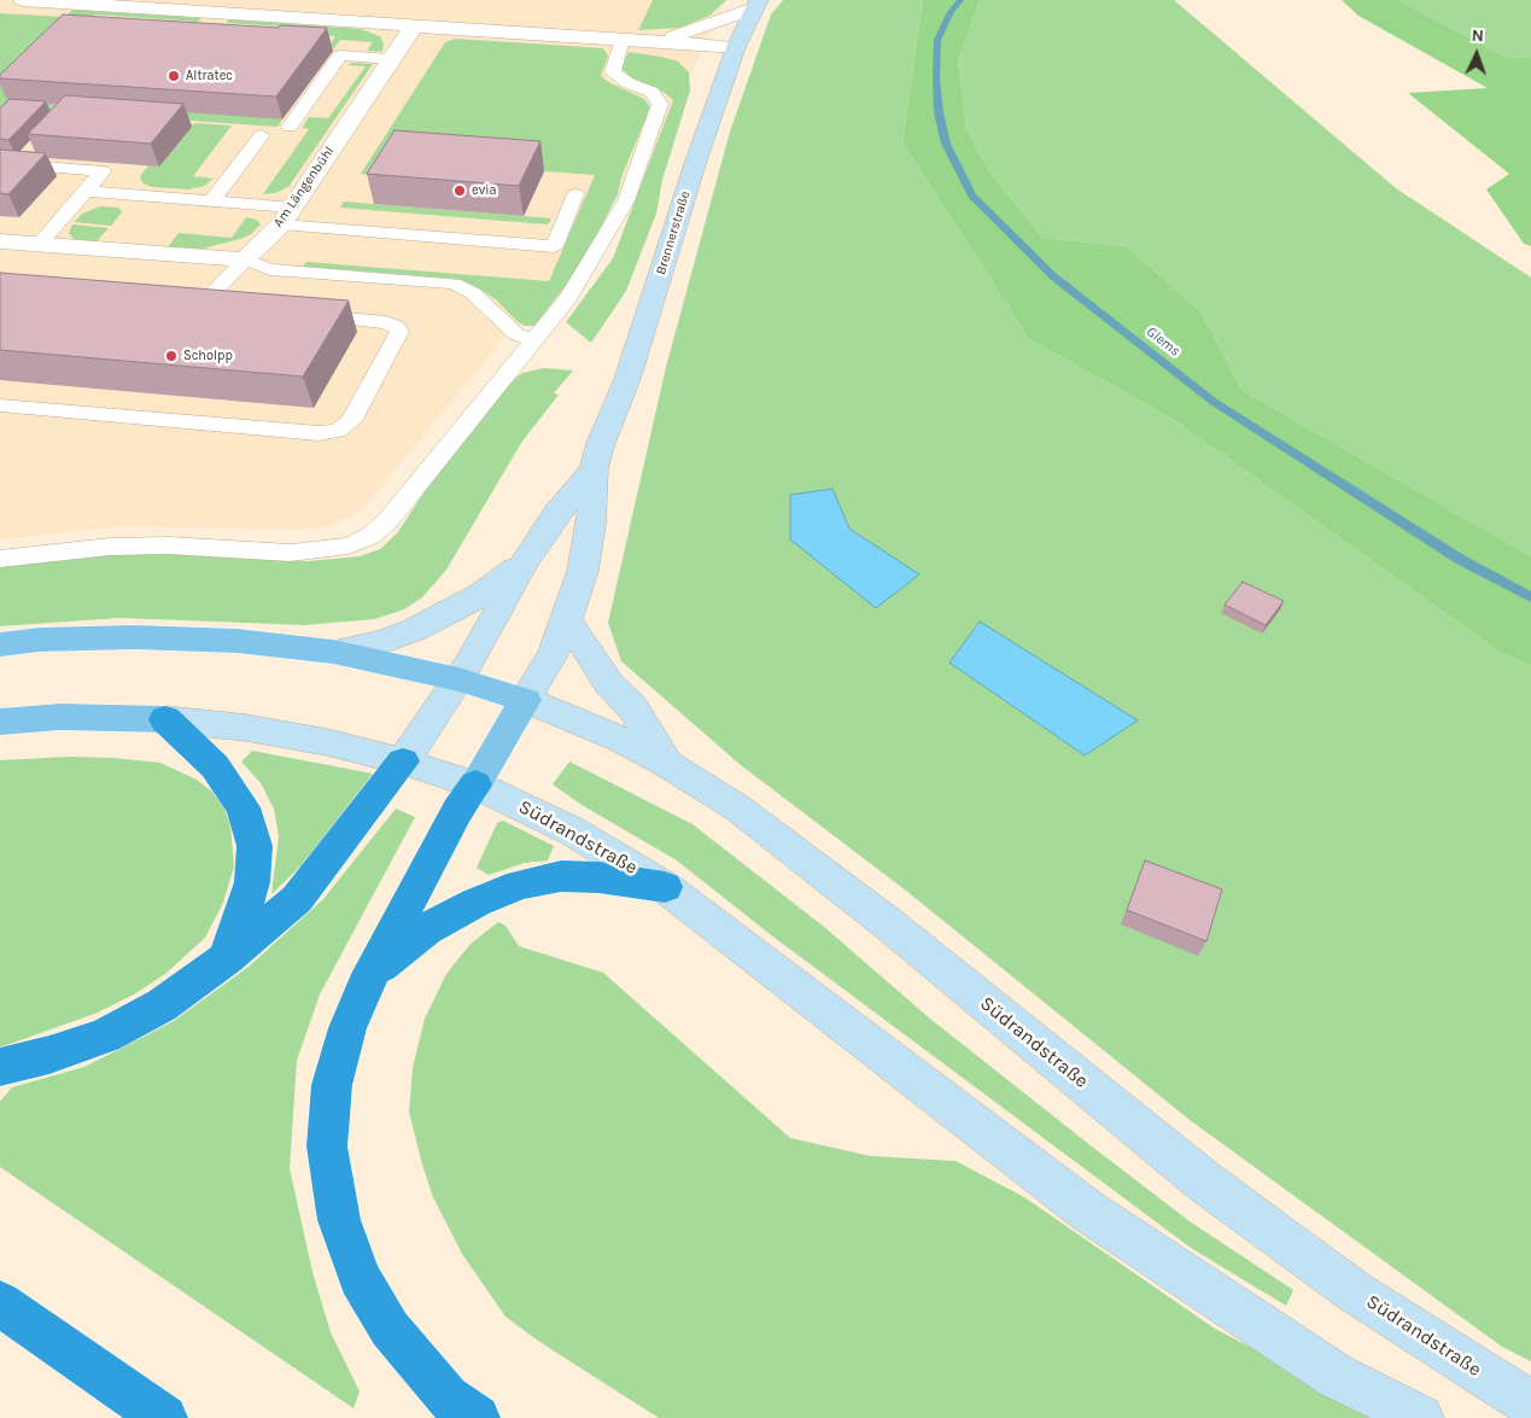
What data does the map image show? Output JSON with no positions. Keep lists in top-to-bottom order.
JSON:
{
  "streets": {
    "main road": ["Brennerstraße", "Südrandstraße"],
    "street": ["Am Längenbühl"]
  },
  "crossings": [
    ["Brennerstraße", "Südrandstraße"]
  ],
  "water": ["Glems"],
  "places": ["Altratec", "evia", "Scholpp"],
  "north": "top"
}
